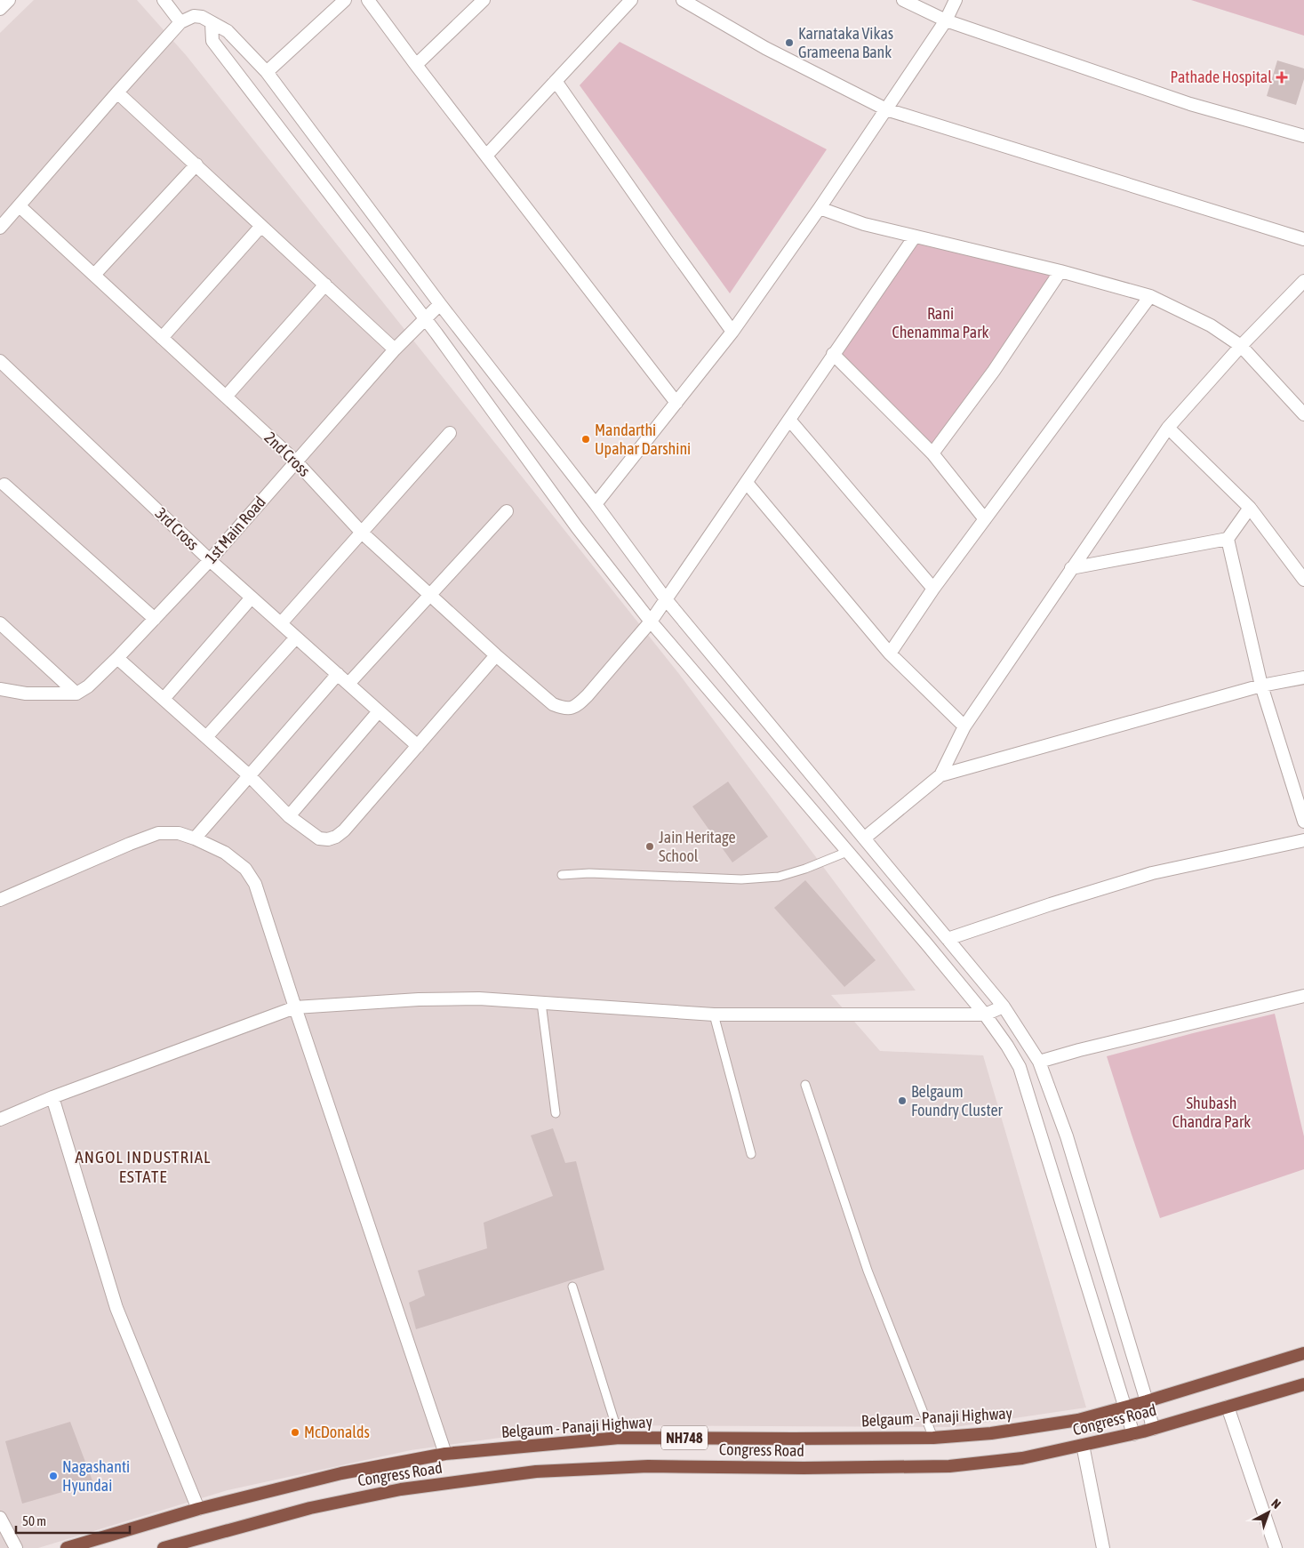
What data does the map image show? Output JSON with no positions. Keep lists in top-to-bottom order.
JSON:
{
  "streets": {
    "highway": ["Belgaum - Panaji Highway", "Congress Road", "NH748"],
    "street": ["2nd Cross", "3rd Cross", "1st Main Road"]
  },
  "crossings": [
    ["2nd Cross", "1st Main Road"],
    ["3rd Cross", "1st Main Road"]
  ],
  "districts": ["ANGOL INDUSTRIAL ESTATE"],
  "parks": ["Rani Chenamma Park", "Shubash Chandra Park"],
  "places": {
    "other": [
      "Karnataka Vikas Grameena Bank",
      "Mandarthi Upahar Darshini",
      "Jain Heritage School",
      "Belgaum Foundry Cluster",
      "McDonalds",
      "Nagashanti Hyundai"
    ],
    "health": ["Pathade Hospital"]
  },
  "scale_bar": "50 m",
  "north": "top right"
}
